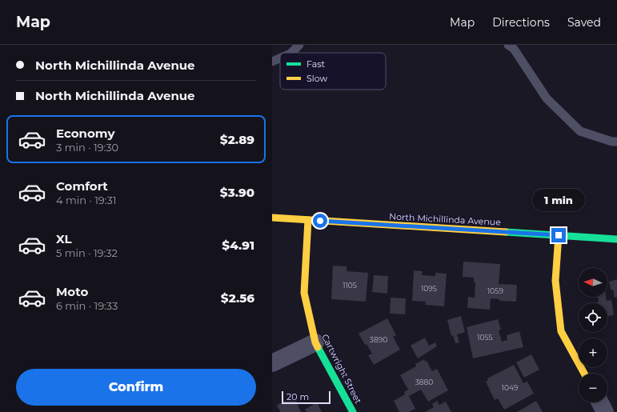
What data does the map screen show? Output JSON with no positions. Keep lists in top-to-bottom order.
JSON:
{
  "streets": {
    "street": ["North Michillinda Avenue", "Cartwright Street"]
  },
  "crossings": [
    ["North Michillinda Avenue", "Cartwright Street"]
  ],
  "house_numbers": [
    "1105",
    "1095",
    "1059",
    "1055",
    "3890",
    "3880",
    "1049"
  ],
  "legend": ["Fast", "Slow"],
  "scale_bar": "20 m",
  "north": "left",
  "page": {
    "header": "Map",
    "nav": ["Map", "Directions", "Saved"],
    "banner": ["North Michillinda Avenue", "North Michillinda Avenue"],
    "list": [
      {
        "name": "Economy",
        "note": "3 min · 19:30",
        "value": "$2.89"
      },
      {
        "name": "Comfort",
        "note": "4 min · 19:31",
        "value": "$3.90"
      },
      {
        "name": "XL",
        "note": "5 min · 19:32",
        "value": "$4.91"
      },
      {
        "name": "Moto",
        "note": "6 min · 19:33",
        "value": "$2.56"
      }
    ],
    "bubble": "1 min",
    "map_buttons": ["+", "−"],
    "buttons": "Confirm",
    "scale": "20 m"
  }
}
